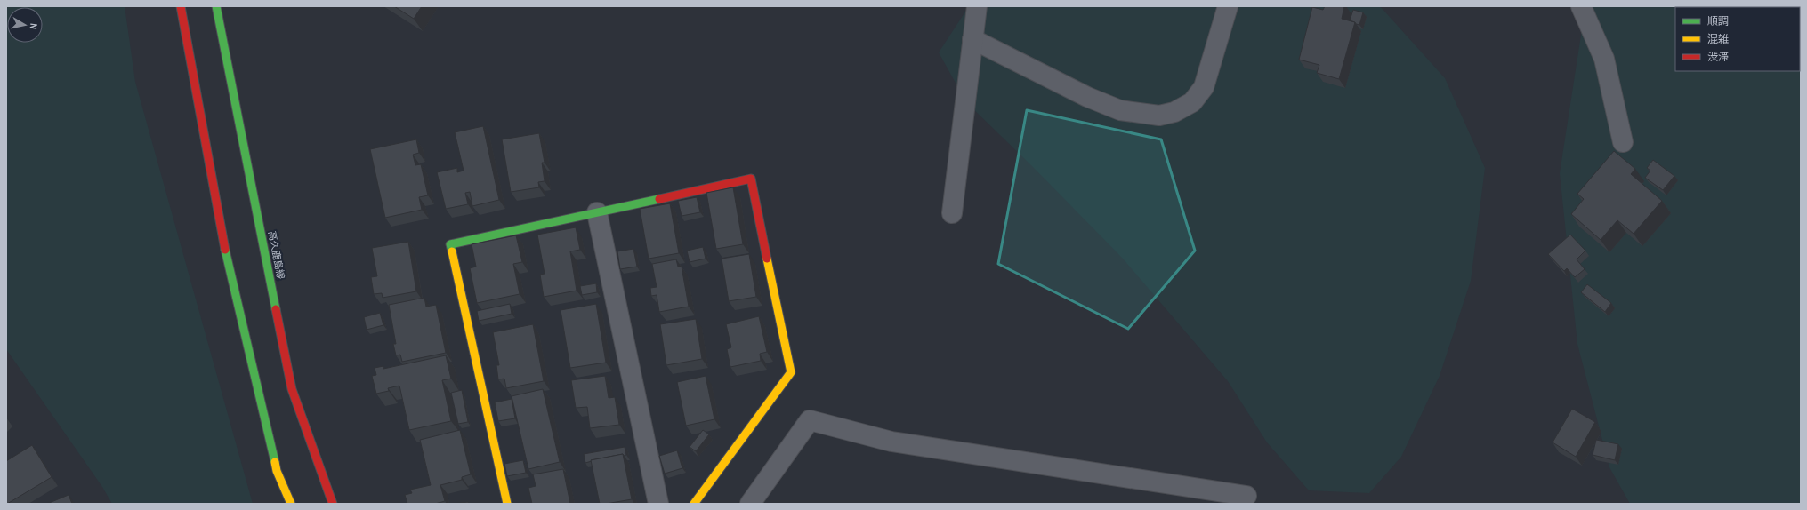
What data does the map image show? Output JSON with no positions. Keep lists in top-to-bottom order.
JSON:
{
  "streets": {
    "main road": ["高久鹿島線"]
  },
  "legend": ["順調", "混雑", "渋滞"],
  "north": "right"
}
